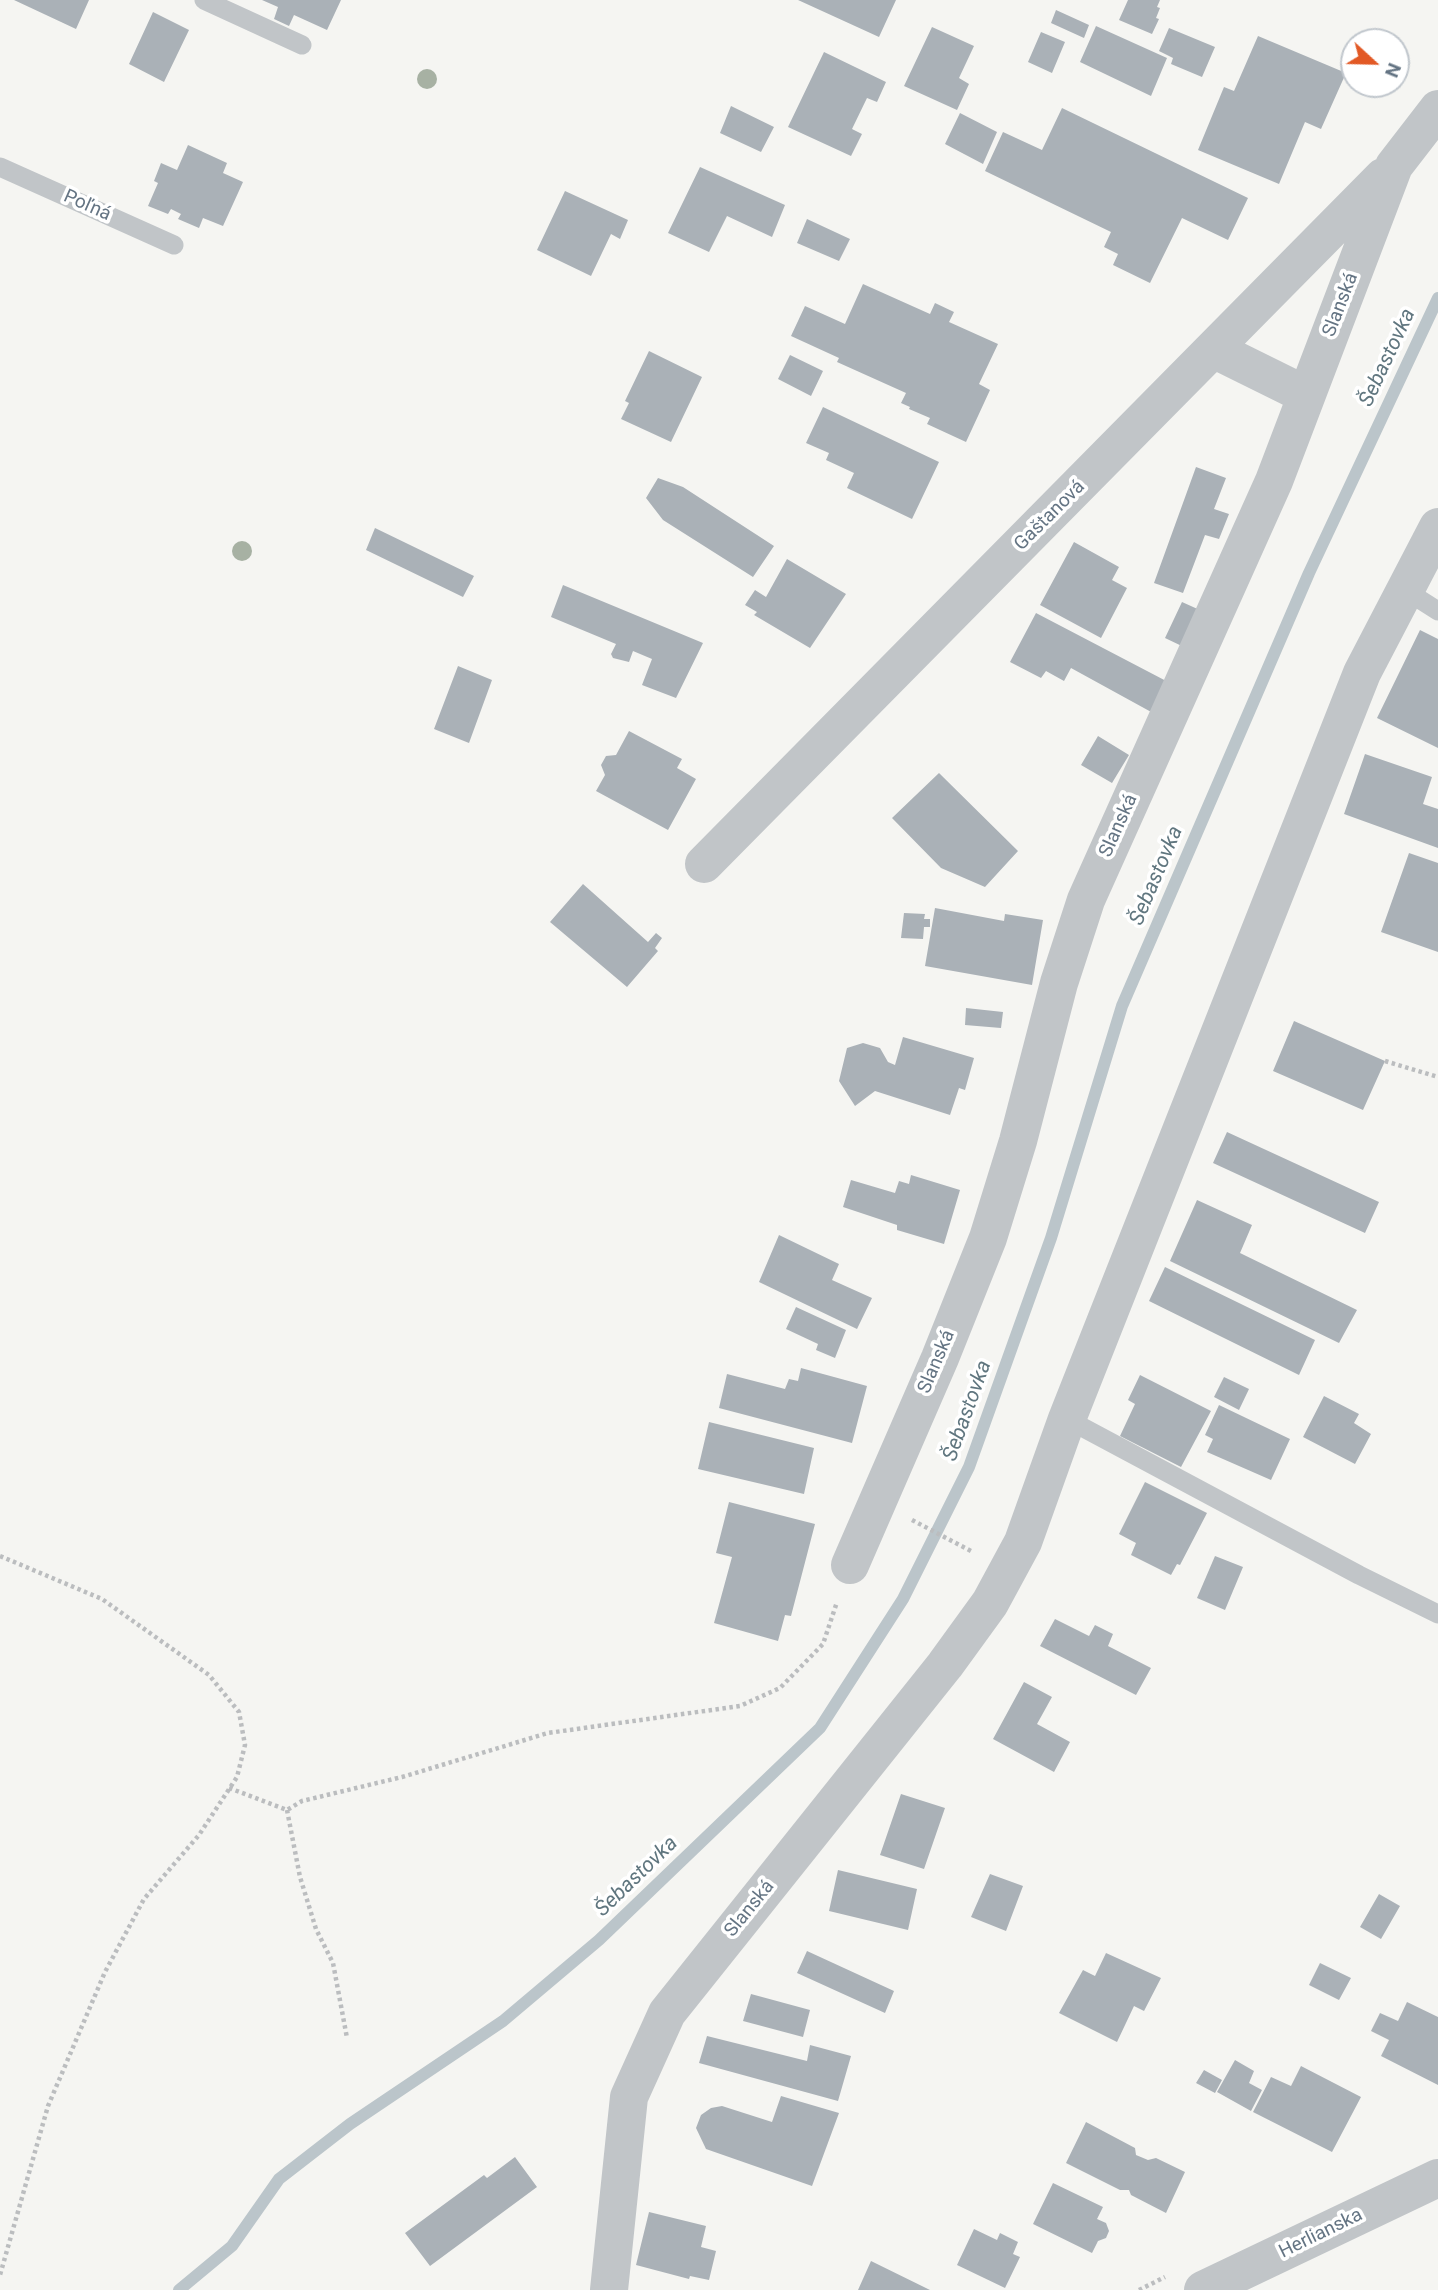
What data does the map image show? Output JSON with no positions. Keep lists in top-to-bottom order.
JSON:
{
  "streets": {
    "street": ["Slanská", "Gaštanová", "Herlianska"],
    "lane": ["Poľná"]
  },
  "crossings": [
    ["Slanská", "Gaštanová"]
  ],
  "water": ["Šebastovka"],
  "north": "right"
}
